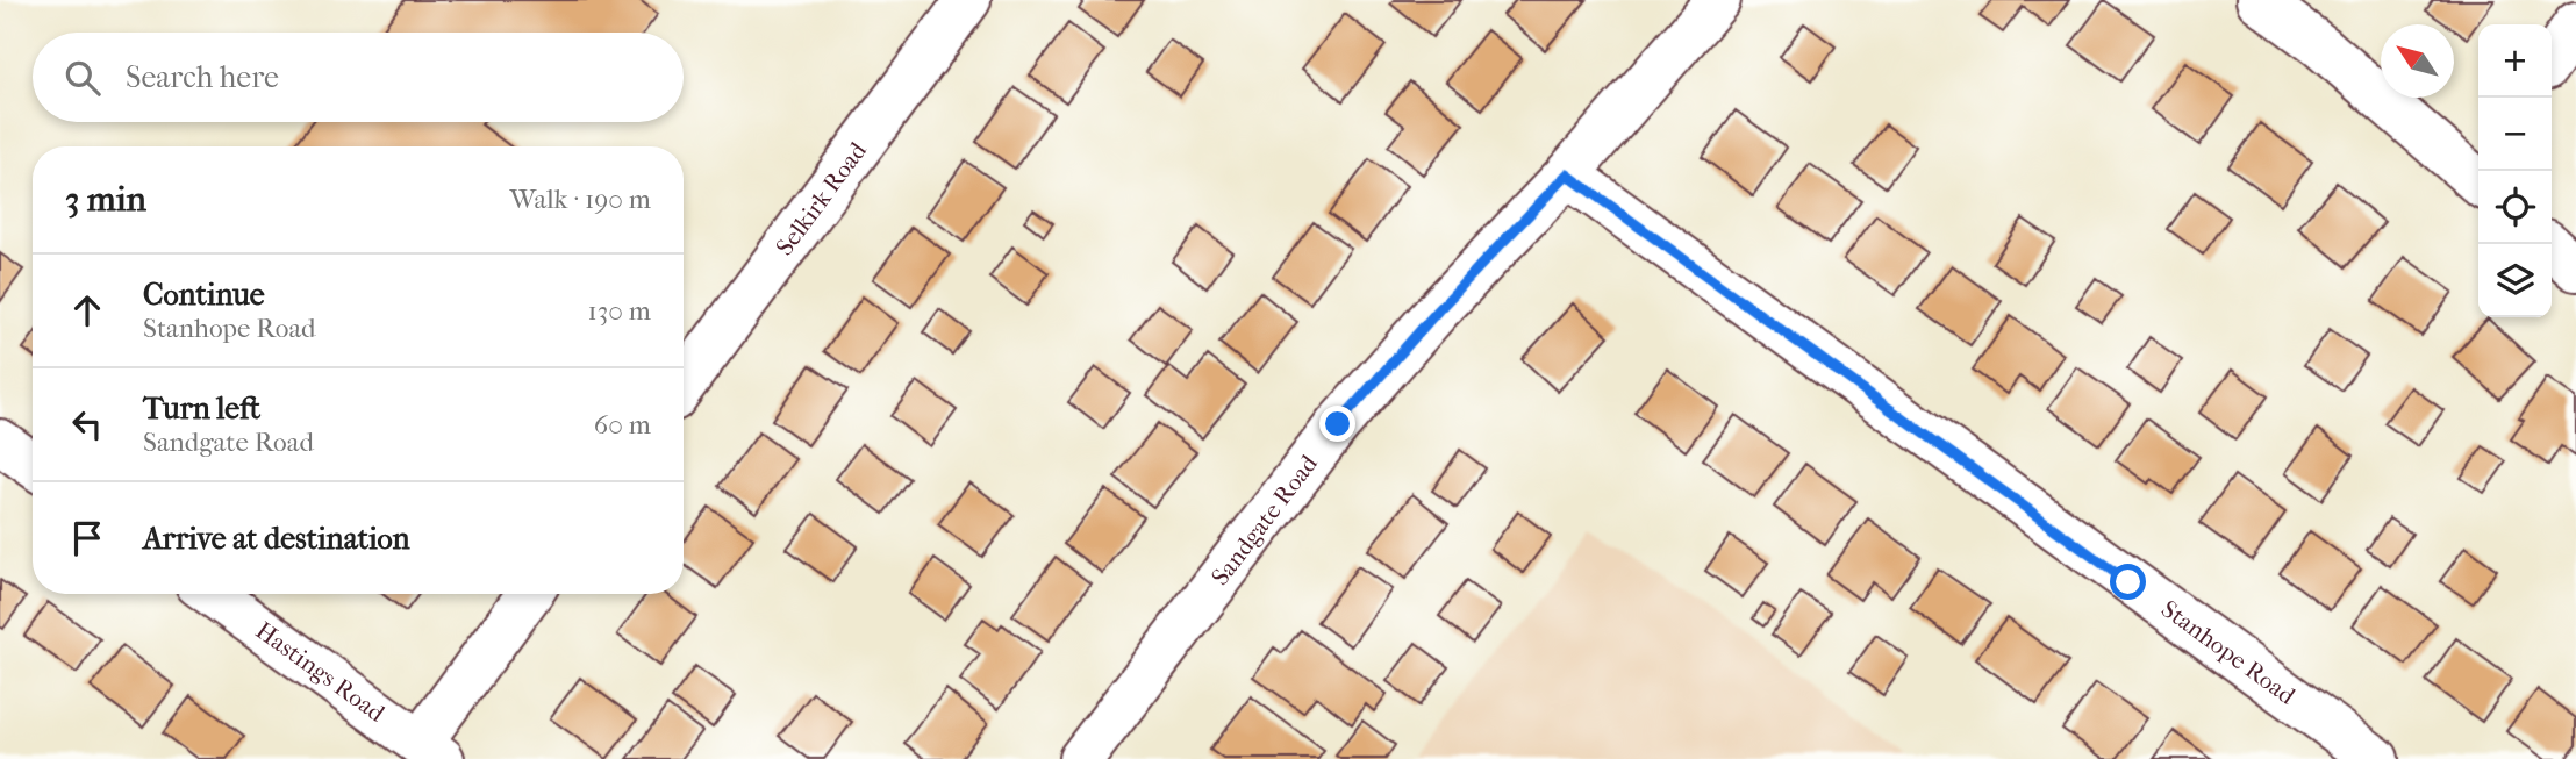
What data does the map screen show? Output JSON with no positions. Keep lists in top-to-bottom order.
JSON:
{
  "streets": {
    "street": [
      "Selkirk Road",
      "Sandgate Road",
      "Stanhope Road",
      "Hastings Road"
    ]
  },
  "crossings": [
    ["Sandgate Road", "Stanhope Road"]
  ],
  "north": "top left",
  "page": {
    "map_buttons": ["+", "−"],
    "search": "Search here",
    "heading": ["3 min", "Walk · 190 m"],
    "list": [
      ["Continue", "Stanhope Road", "130 m"],
      ["Turn left", "Sandgate Road", "60 m"],
      "Arrive at destination"
    ]
  }
}
